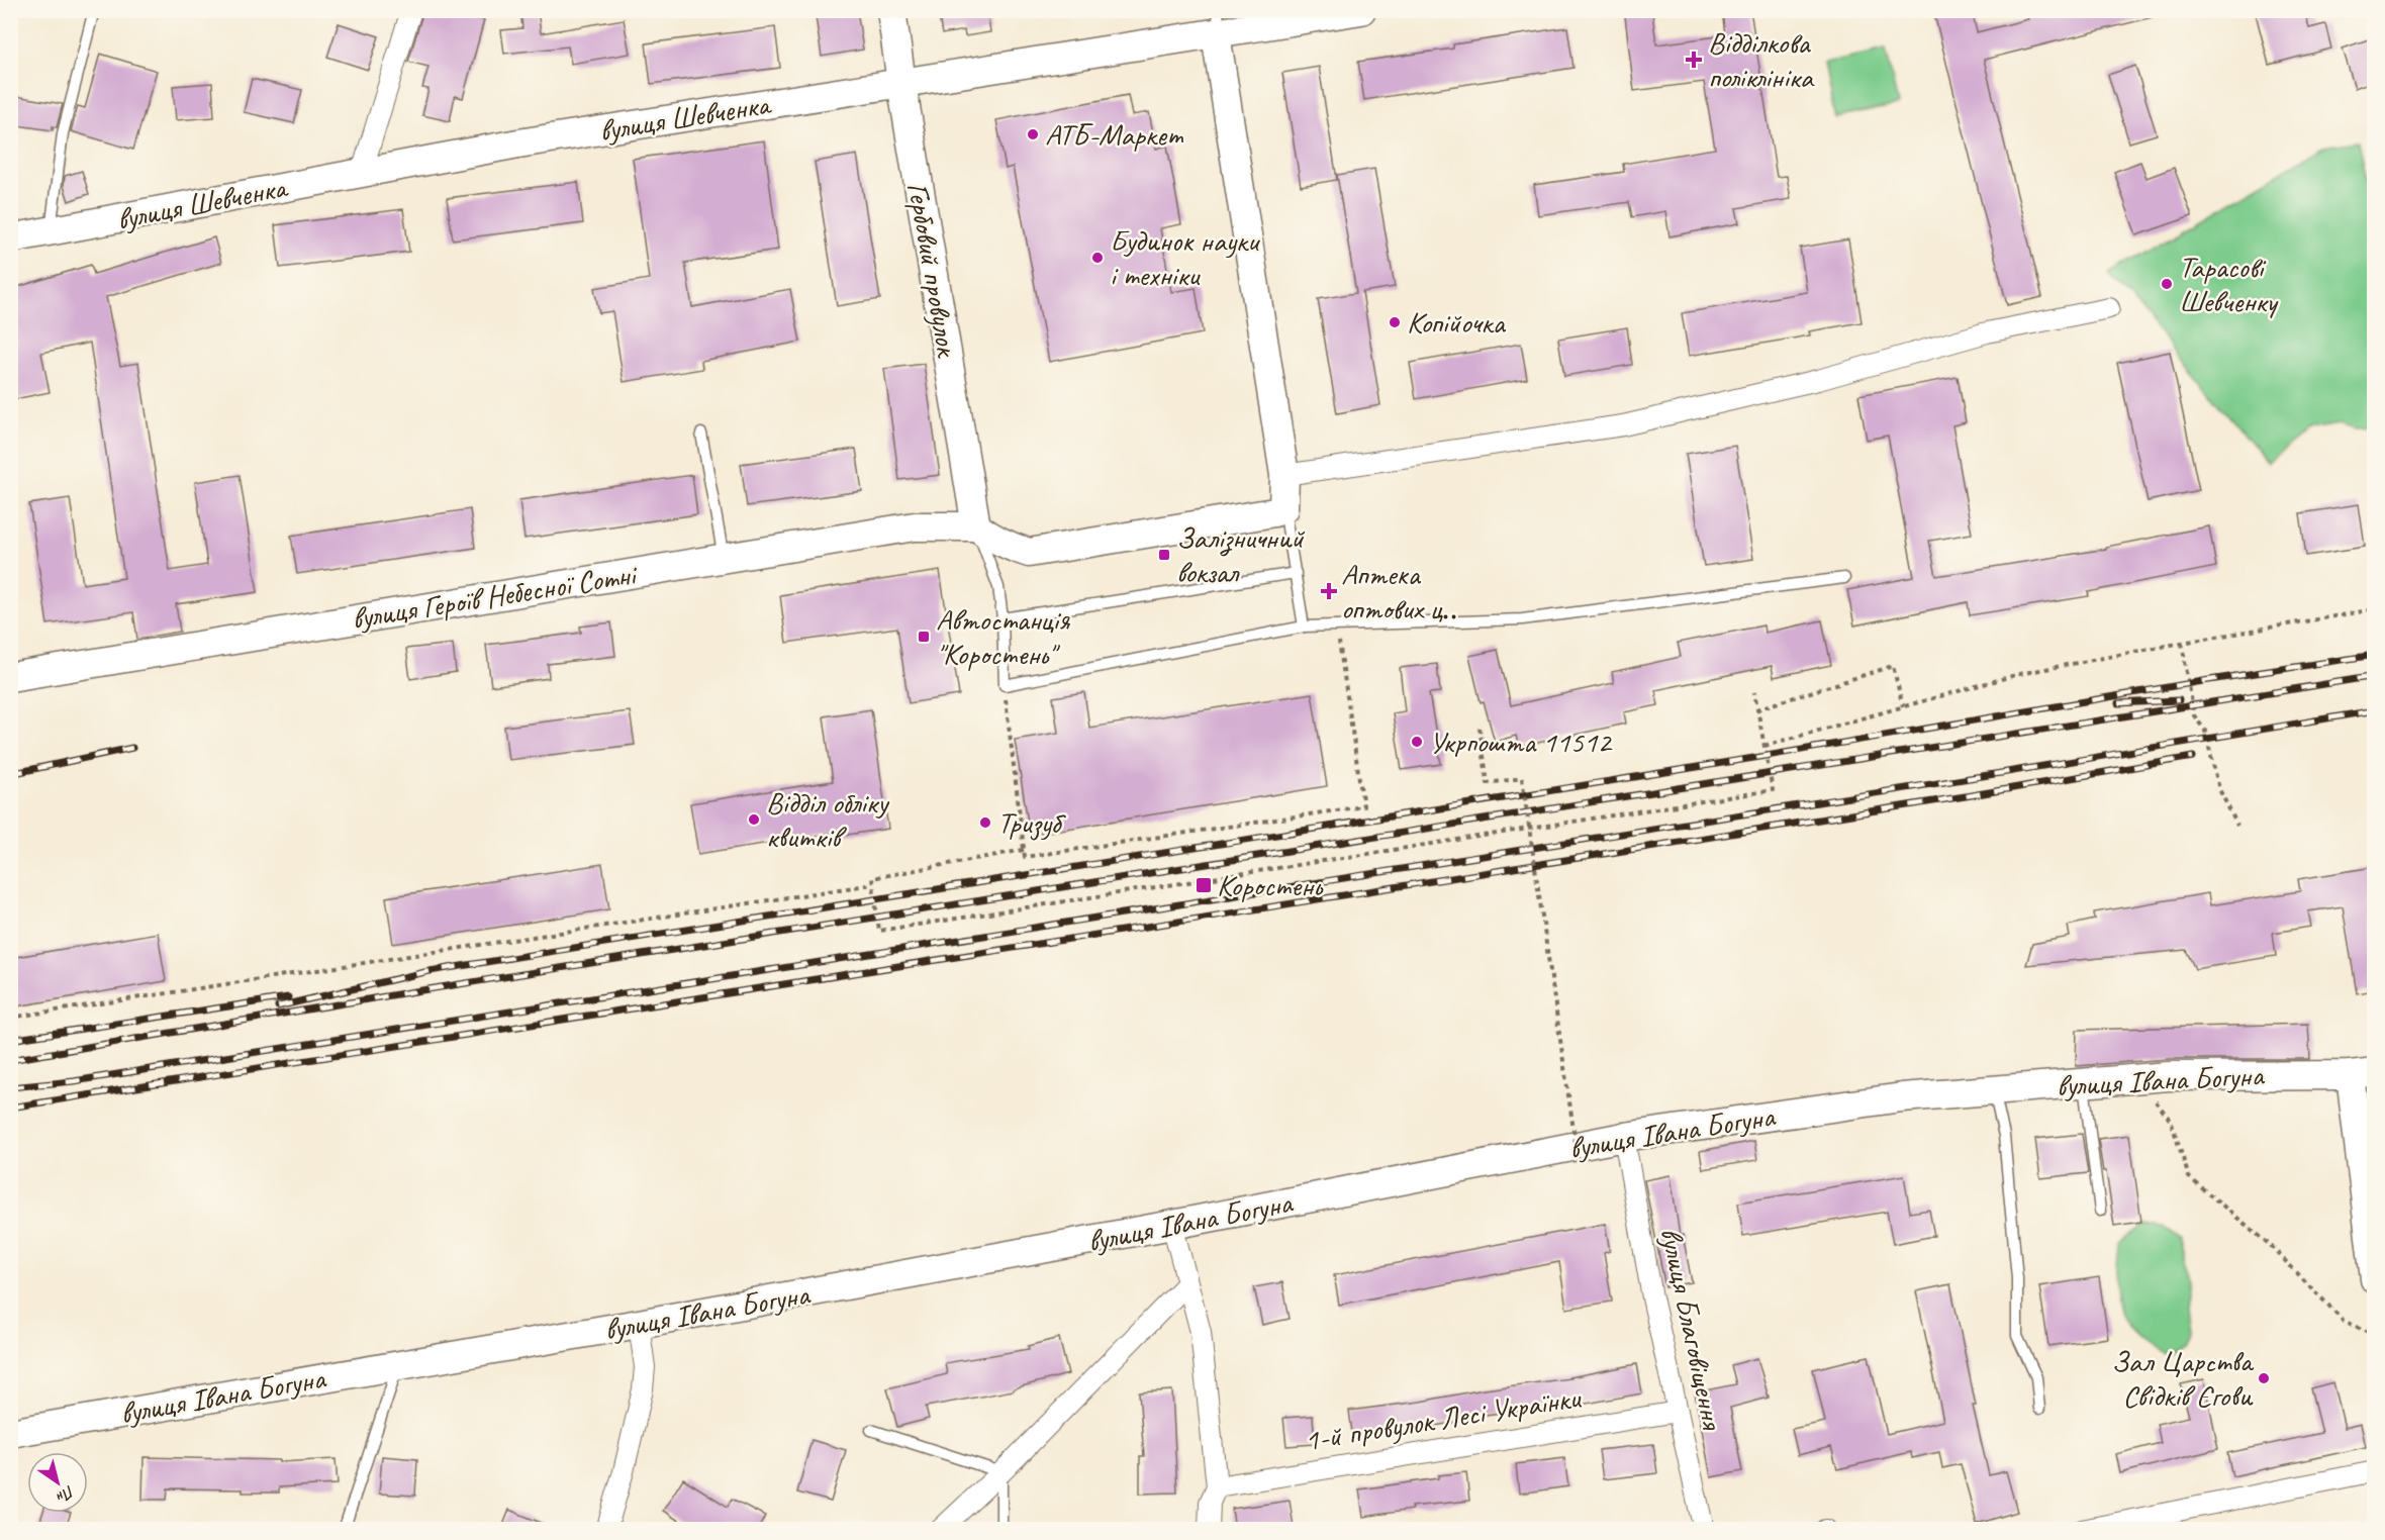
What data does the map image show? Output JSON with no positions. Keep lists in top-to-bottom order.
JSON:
{
  "streets": {
    "street": [
      "вулиця Шевченка",
      "Гербовий провулок",
      "вулиця Героїв Небесної Сотні",
      "вулиця Івана Богуна",
      "вулиця Благовіщення",
      "1-й провулок Лесі Українки"
    ]
  },
  "crossings": [
    ["вулиця Шевченка", "Гербовий провулок"],
    ["Гербовий провулок", "вулиця Героїв Небесної Сотні"],
    ["вулиця Івана Богуна", "вулиця Благовіщення"],
    ["вулиця Благовіщення", "1-й провулок Лесі Українки"]
  ],
  "places": {
    "health": ["Відділкова поліклініка", "Аптека оптових ц‥"],
    "other": [
      "АТБ-Маркет",
      "Будинок науки і техніки",
      "Тарасові Шевченку",
      "Копійочка",
      "Укрпошта 11512",
      "Відділ обліку квитків",
      "Тризуб",
      "Зал Царства Свідків Єгови"
    ],
    "transit": ["Залізничний вокзал", "Автостанція \"Коростень\"", "Коростень"]
  },
  "north": "bottom right"
}
